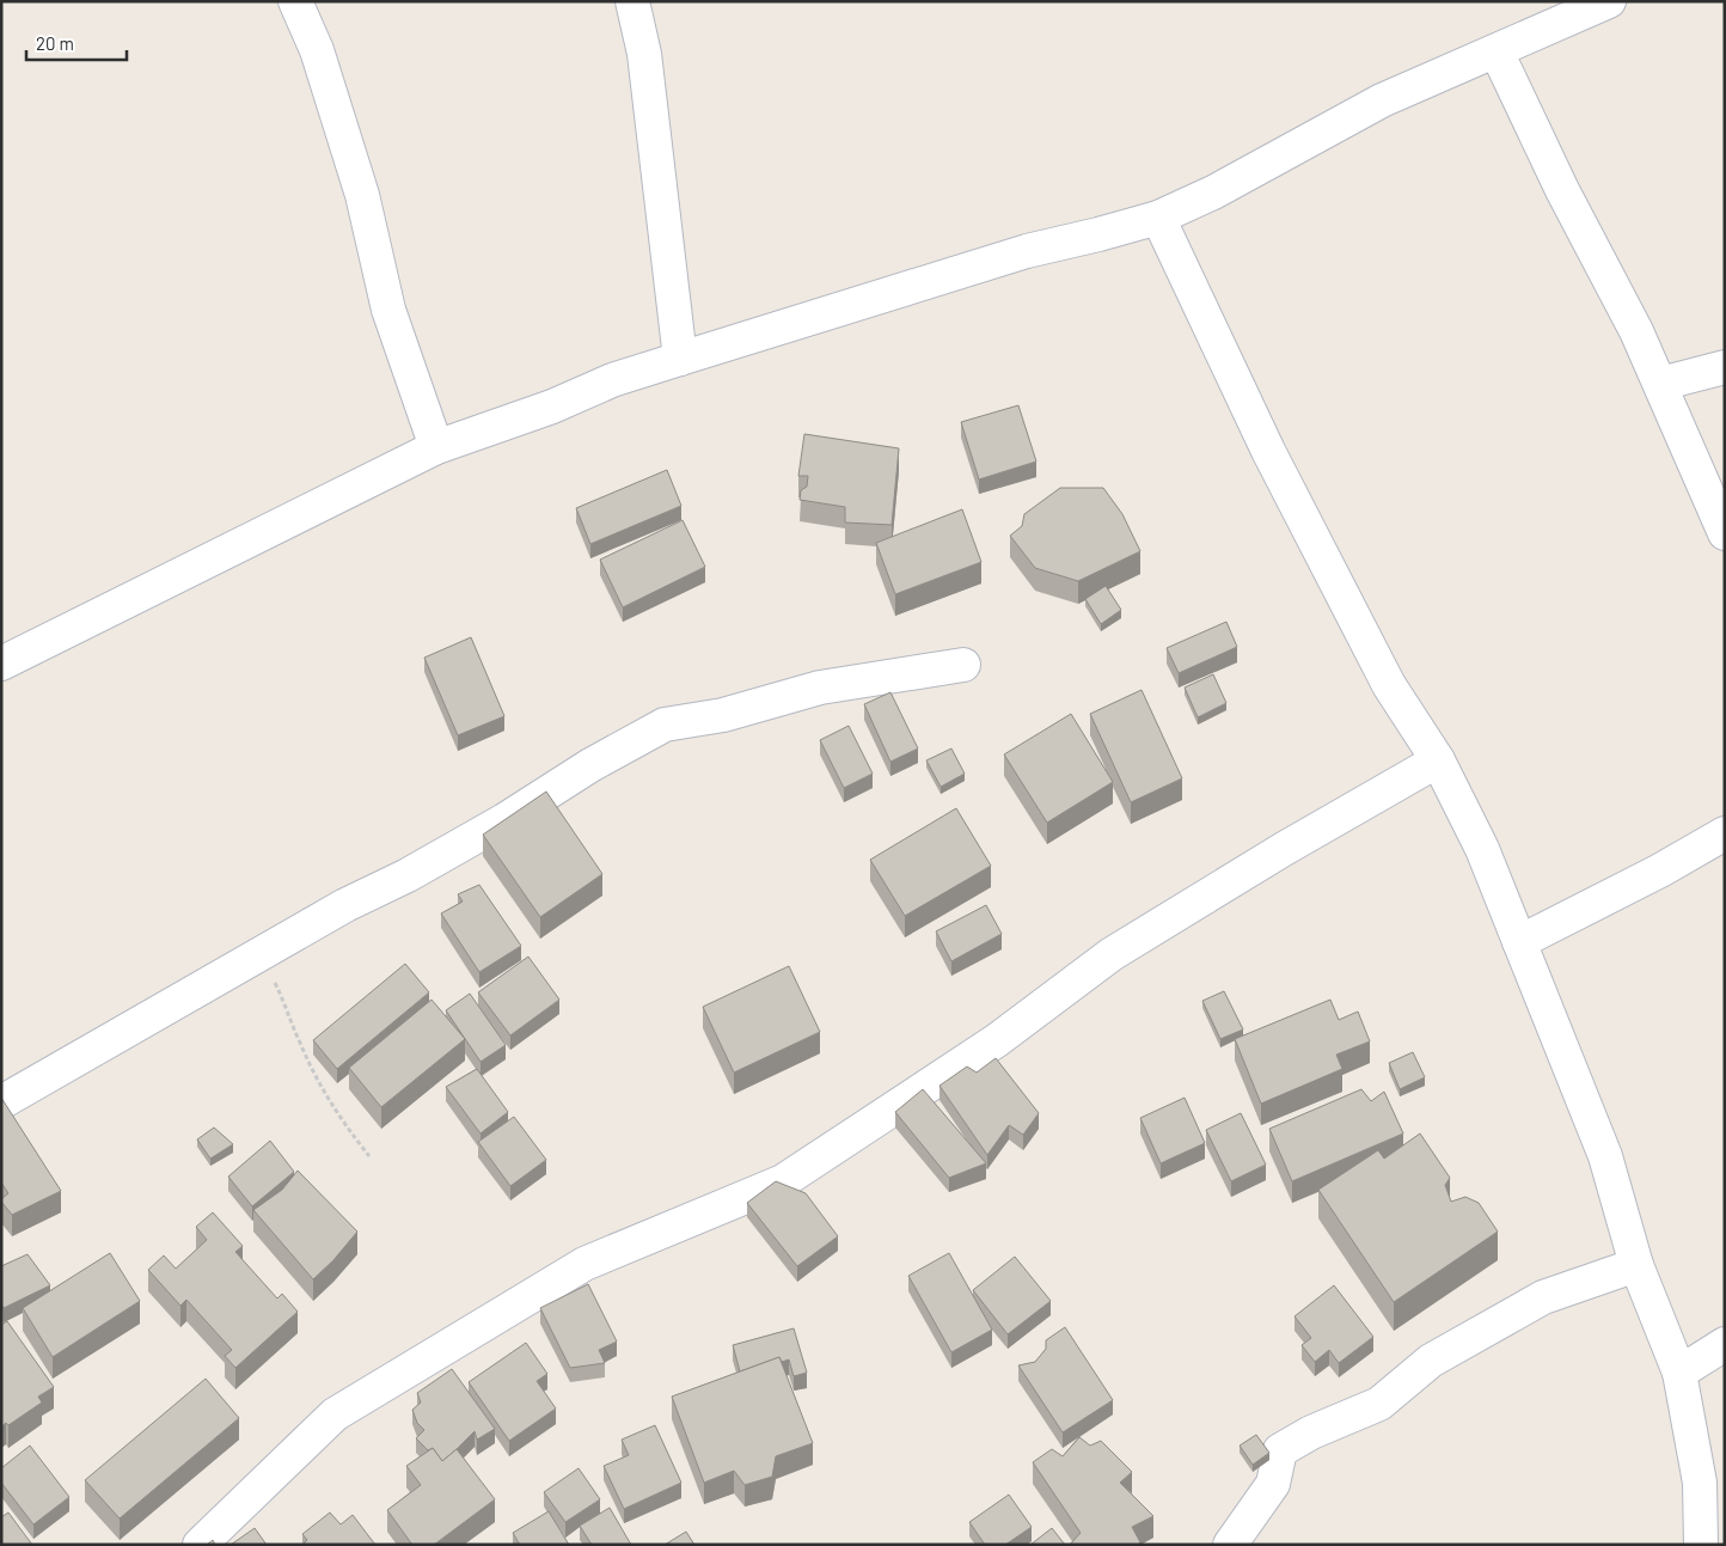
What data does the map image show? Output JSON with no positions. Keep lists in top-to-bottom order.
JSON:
{
  "scale_bar": "20 m"
}
